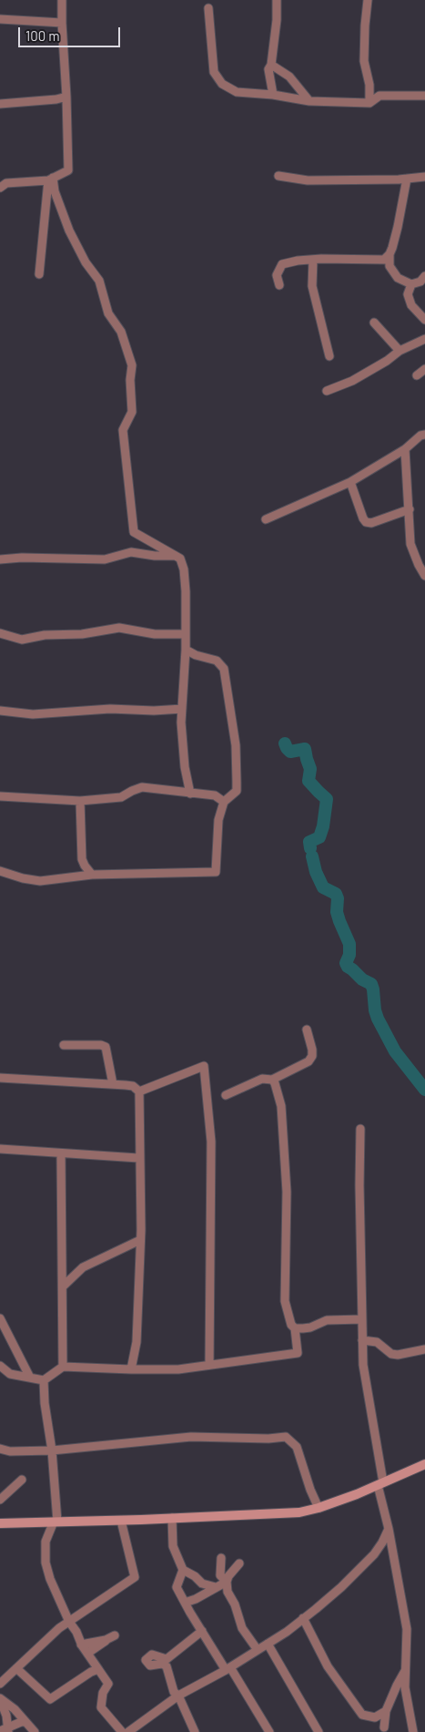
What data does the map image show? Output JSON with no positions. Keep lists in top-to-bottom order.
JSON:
{
  "scale_bar": "100 m"
}
